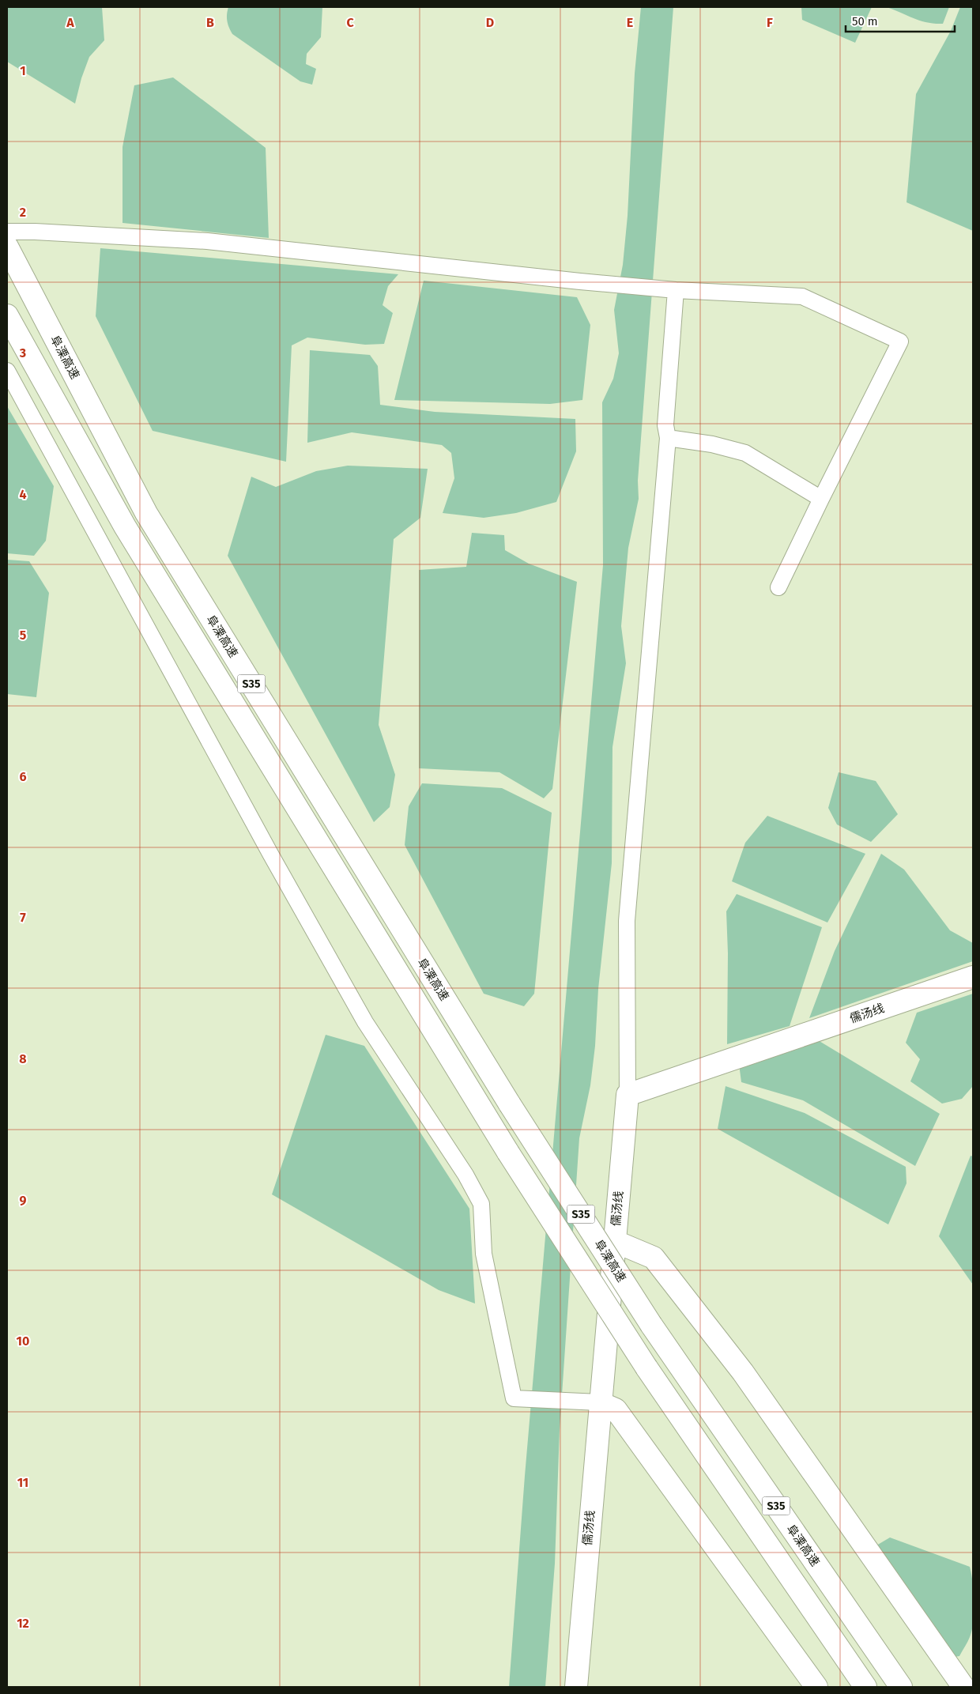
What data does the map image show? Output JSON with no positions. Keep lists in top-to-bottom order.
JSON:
{
  "streets": {
    "main road": ["阜溧高速", "S35", "儒汤线"]
  },
  "scale_bar": "50 m",
  "grid": {
    "columns": [
      "A",
      "B",
      "C",
      "D",
      "E",
      "F"
    ],
    "rows": [
      "1",
      "2",
      "3",
      "4",
      "5",
      "6",
      "7",
      "8",
      "9",
      "10",
      "11",
      "12"
    ]
  }
}
